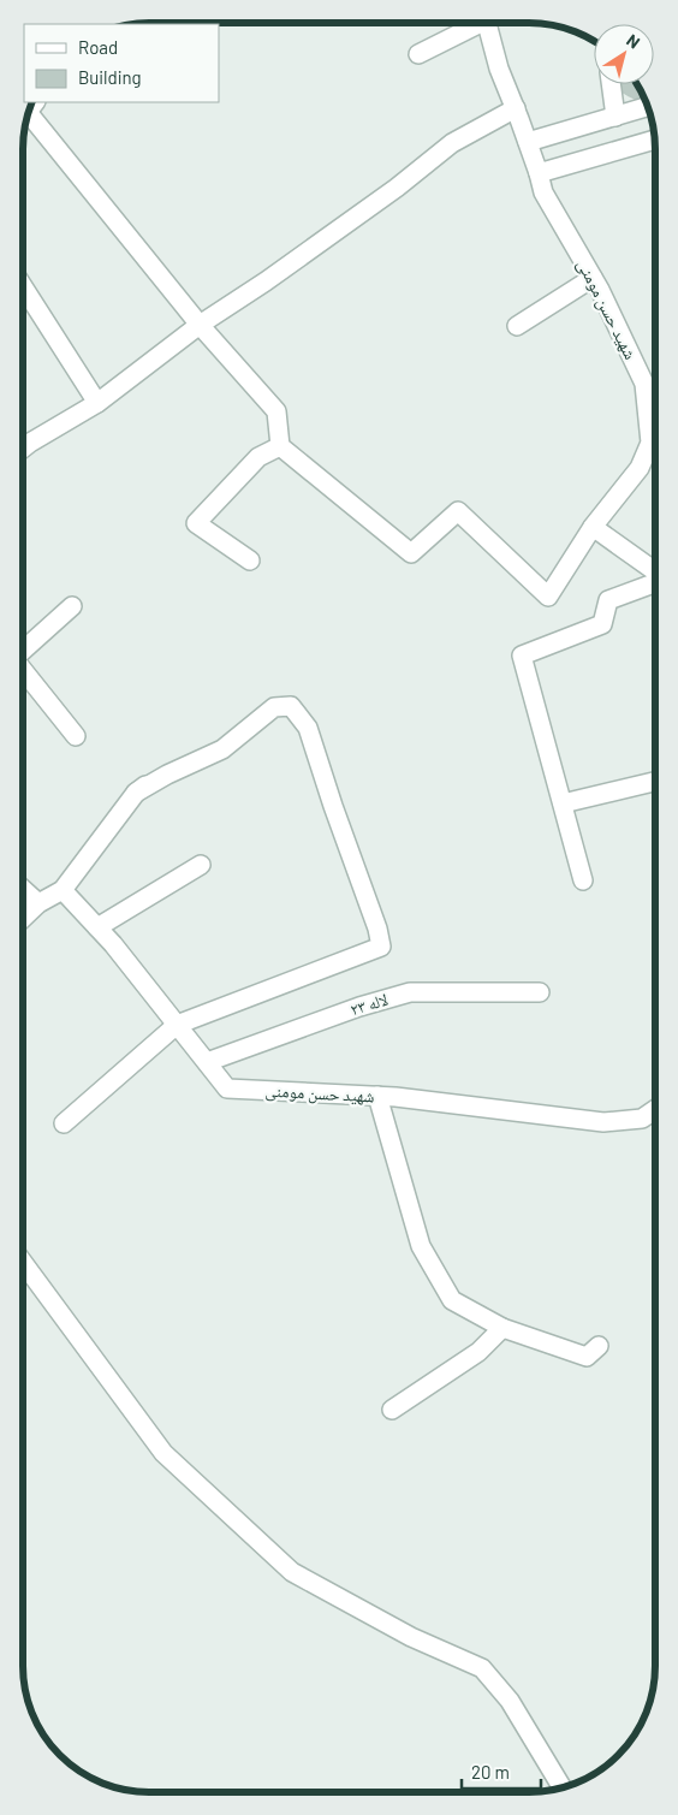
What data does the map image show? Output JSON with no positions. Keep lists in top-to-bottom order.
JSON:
{
  "streets": {
    "street": ["شهید حسن مومنی", "لاله ۲۳"]
  },
  "crossings": [
    ["شهید حسن مومنی", "لاله ۲۳"]
  ],
  "legend": ["Road", "Building"],
  "scale_bar": "20 m",
  "north": "top right"
}
